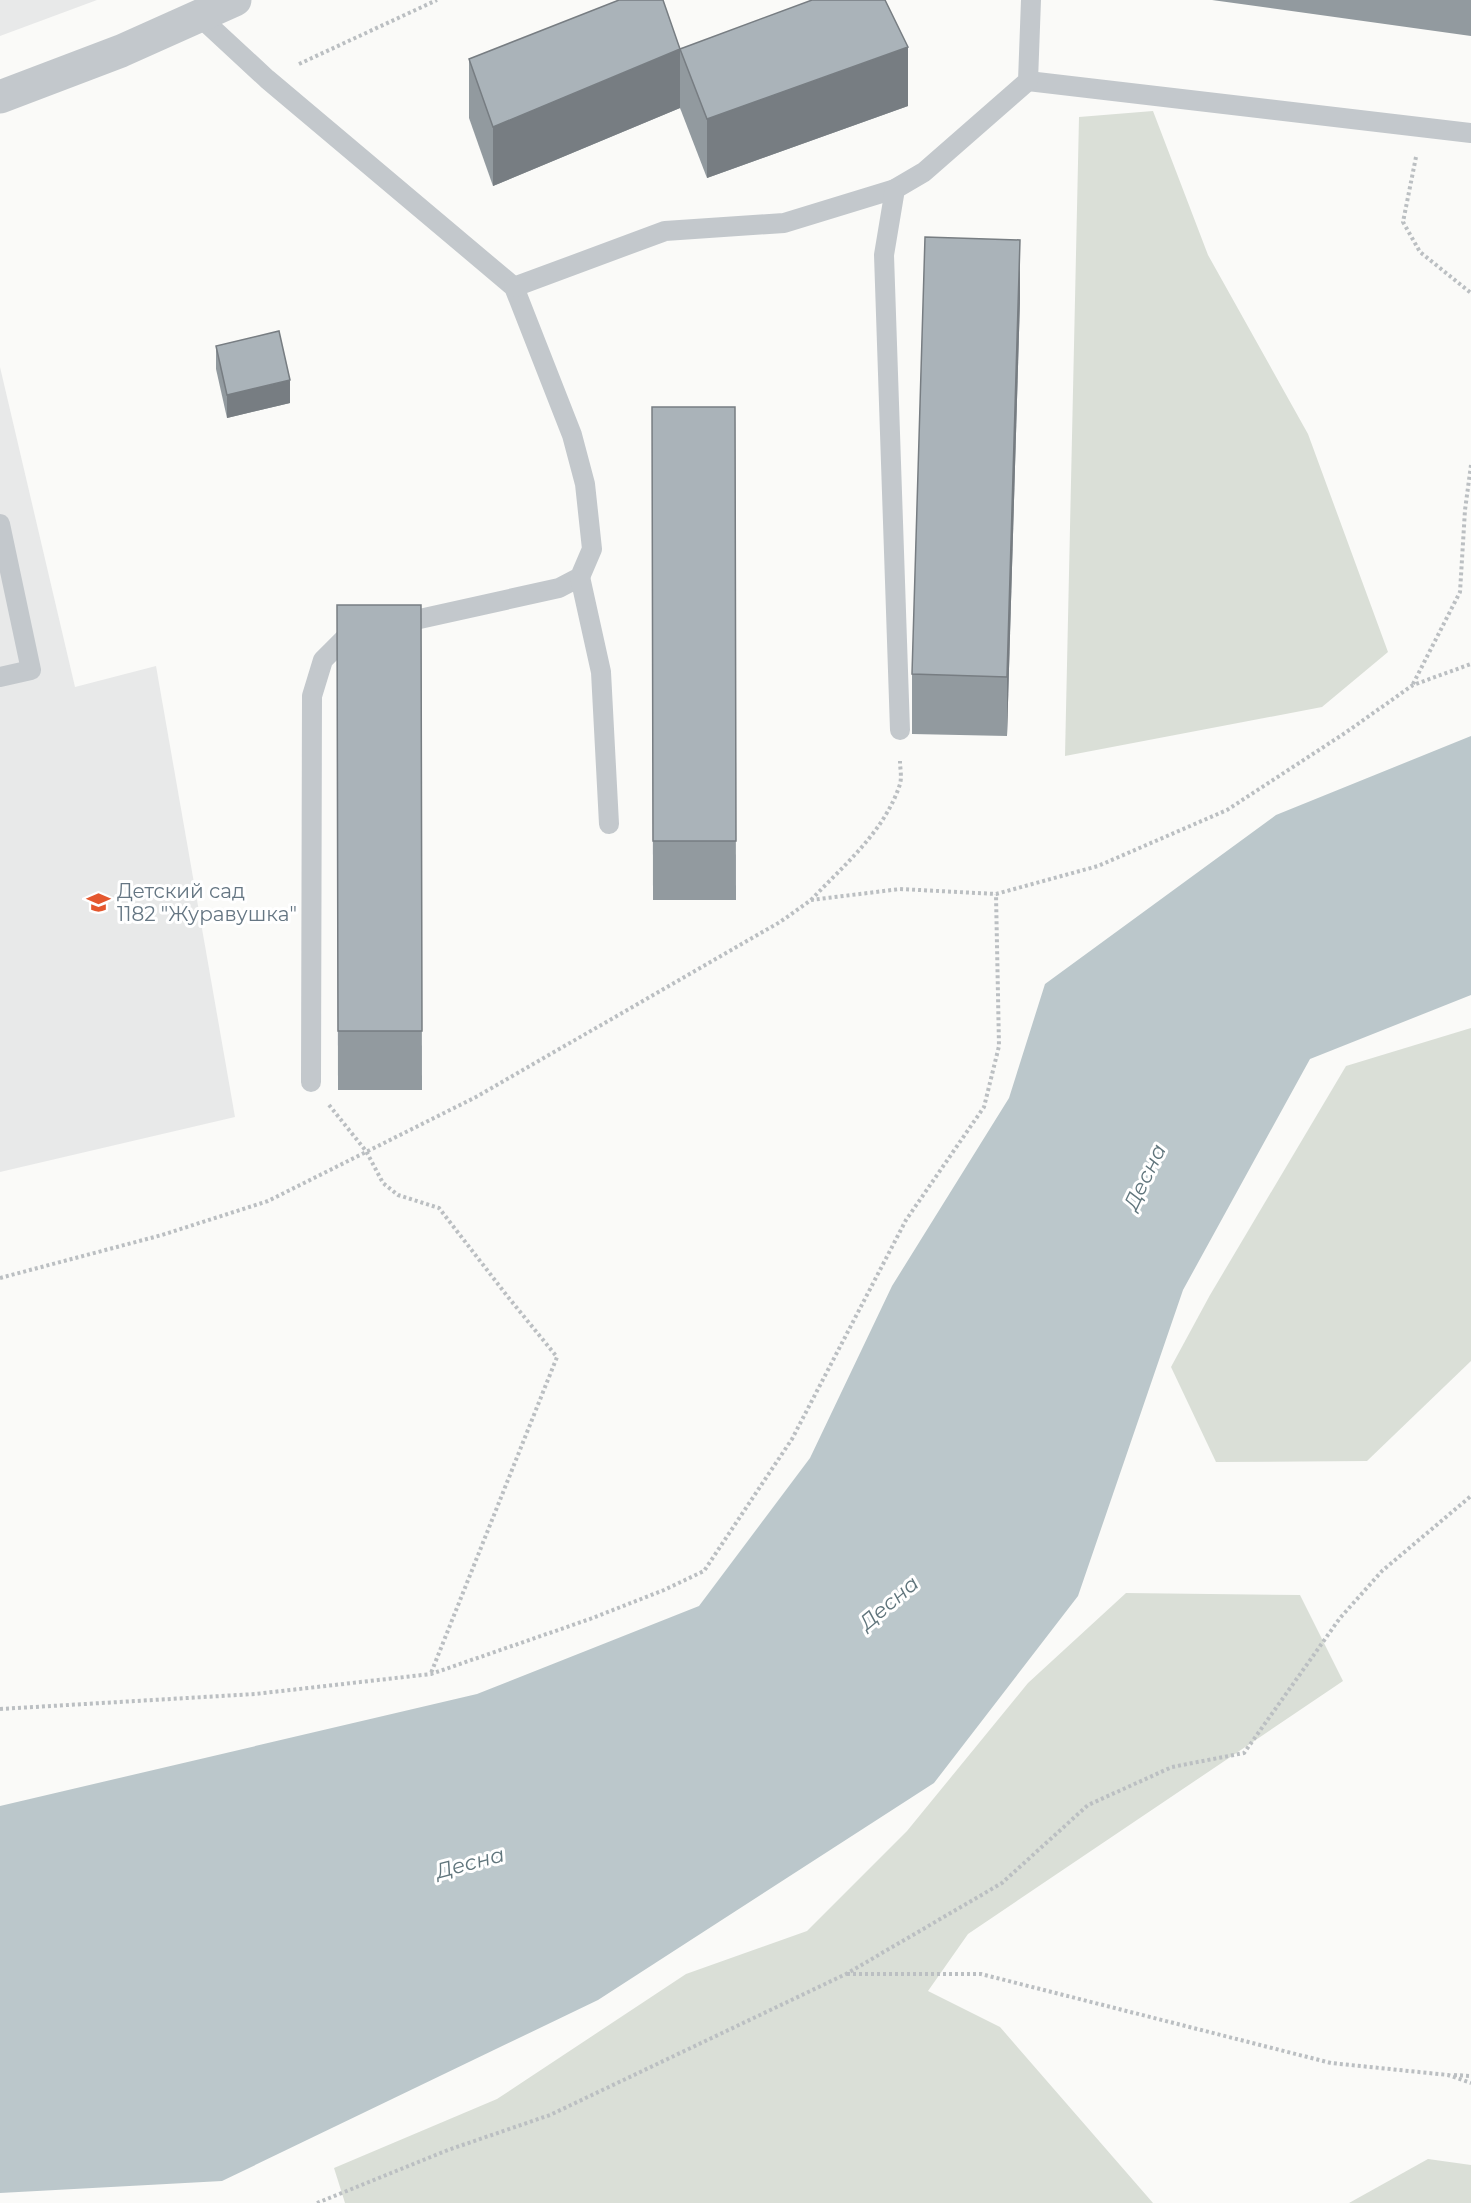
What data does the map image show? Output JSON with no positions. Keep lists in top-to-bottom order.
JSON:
{
  "water": ["Десна"],
  "places": {
    "school or university": ["Детский сад 1182 \"Журавушка\""]
  }
}
